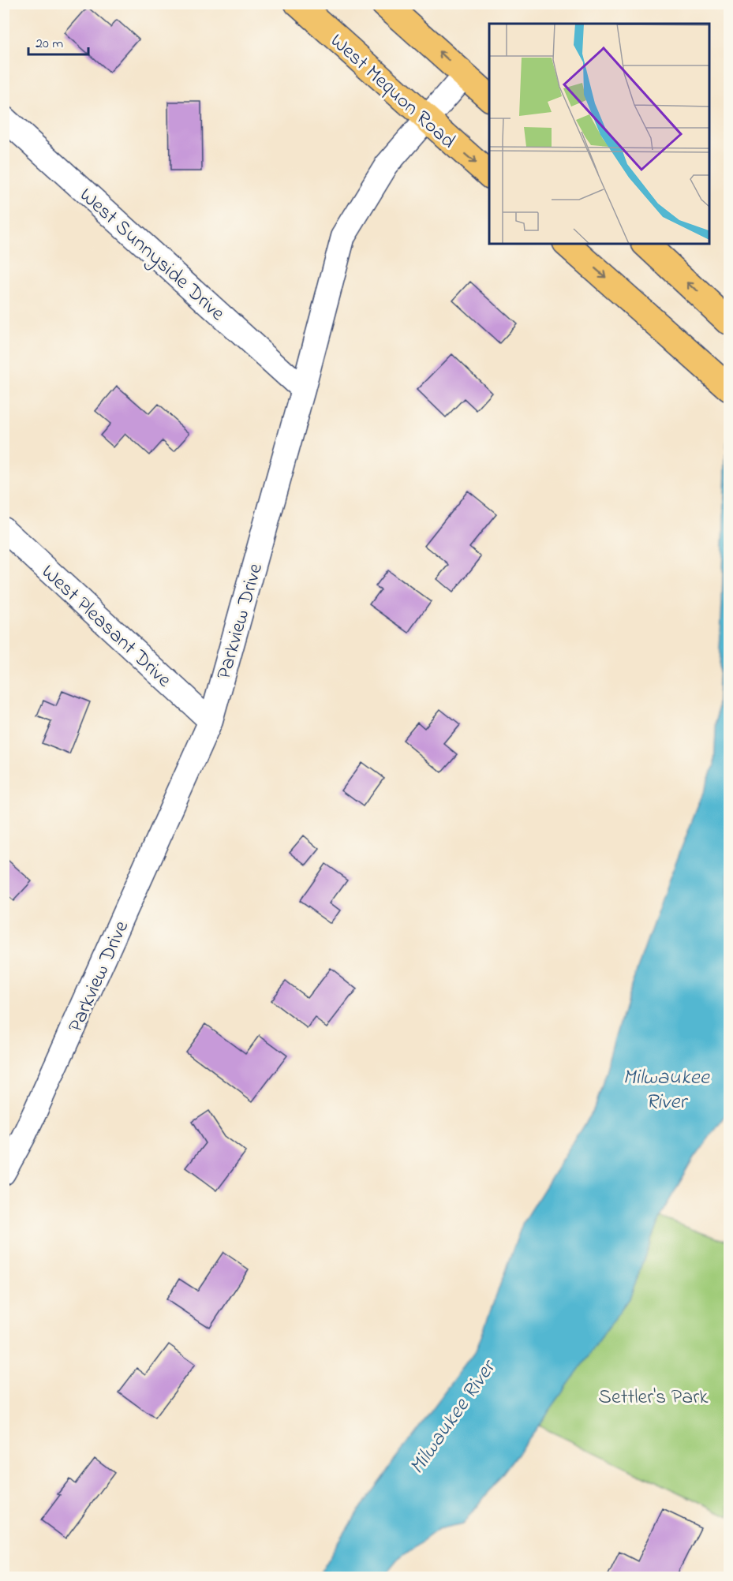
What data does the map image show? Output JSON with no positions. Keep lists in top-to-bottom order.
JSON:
{
  "streets": {
    "main road": ["West Mequon Road"],
    "street": ["West Sunnyside Drive", "Parkview Drive", "West Pleasant Drive"]
  },
  "crossings": [
    ["West Mequon Road", "Parkview Drive"],
    ["West Sunnyside Drive", "Parkview Drive"],
    ["Parkview Drive", "West Pleasant Drive"]
  ],
  "water": ["Milwaukee River"],
  "parks": ["Settler's Park"],
  "scale_bar": "20 m"
}
